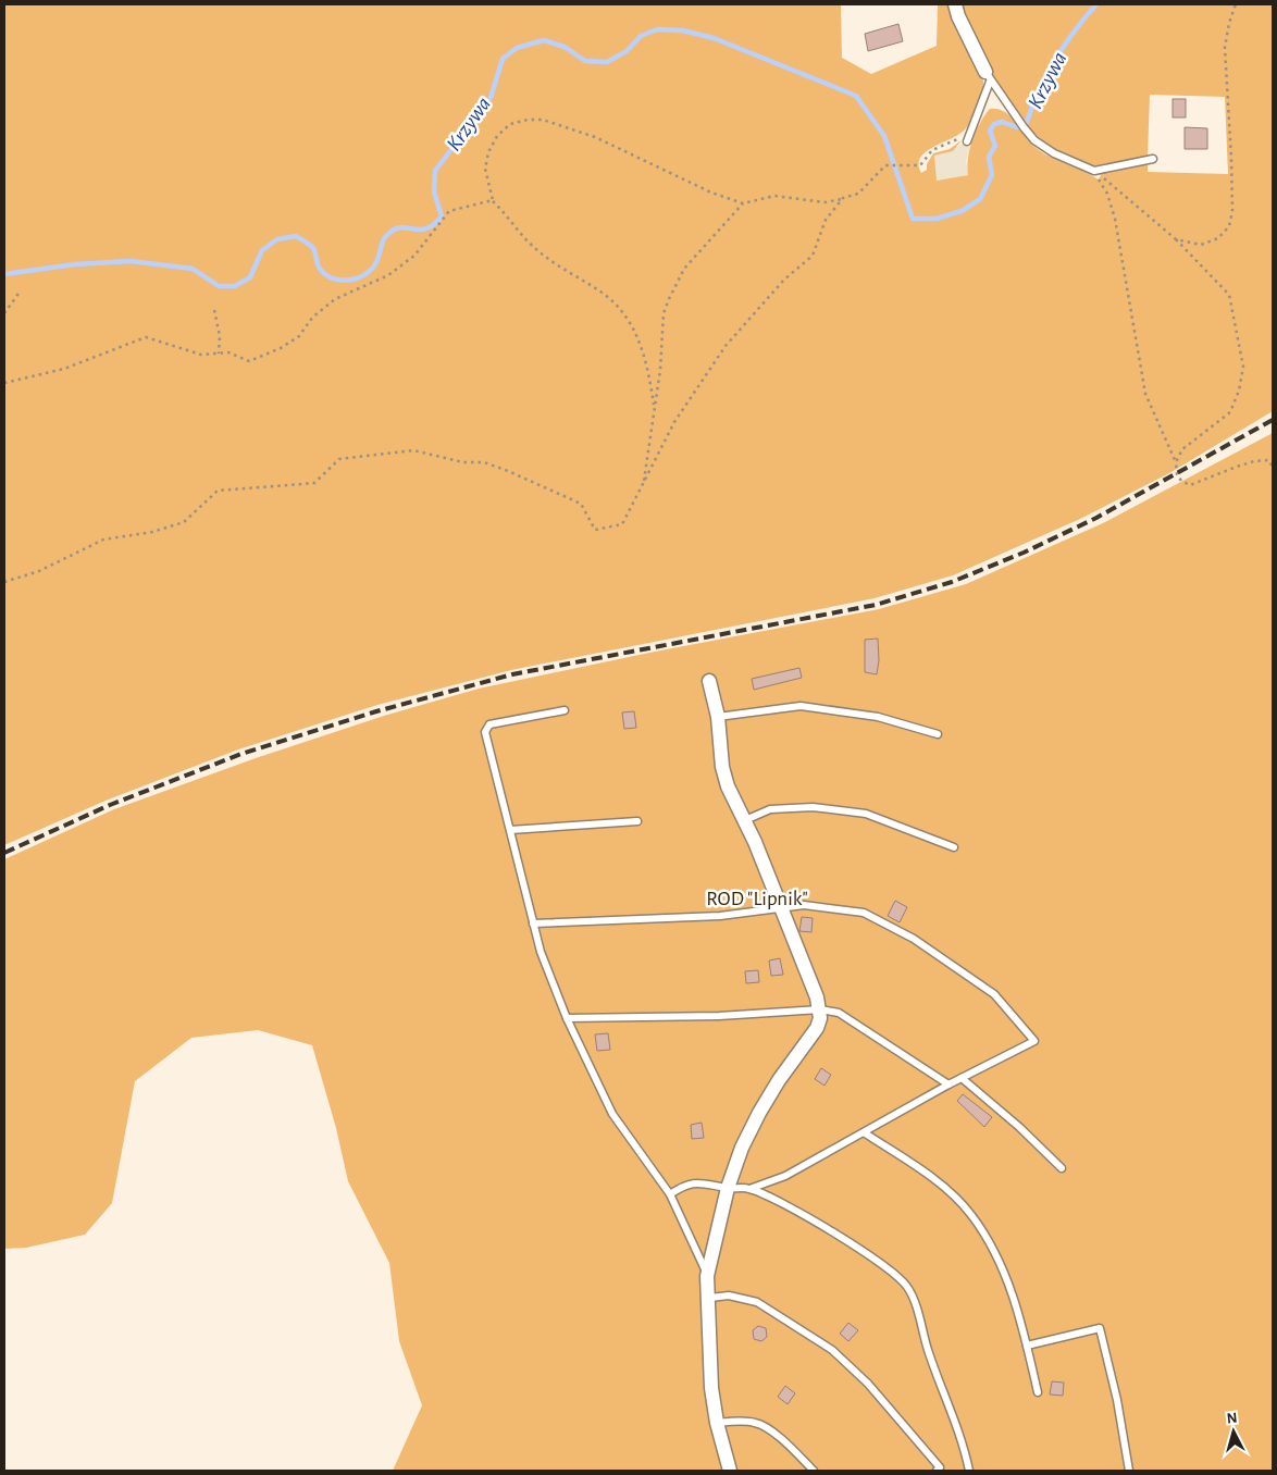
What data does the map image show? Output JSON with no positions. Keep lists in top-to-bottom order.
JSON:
{
  "water": ["Krzywa"],
  "parks": ["ROD \"Lipnik\""],
  "north": "top"
}
